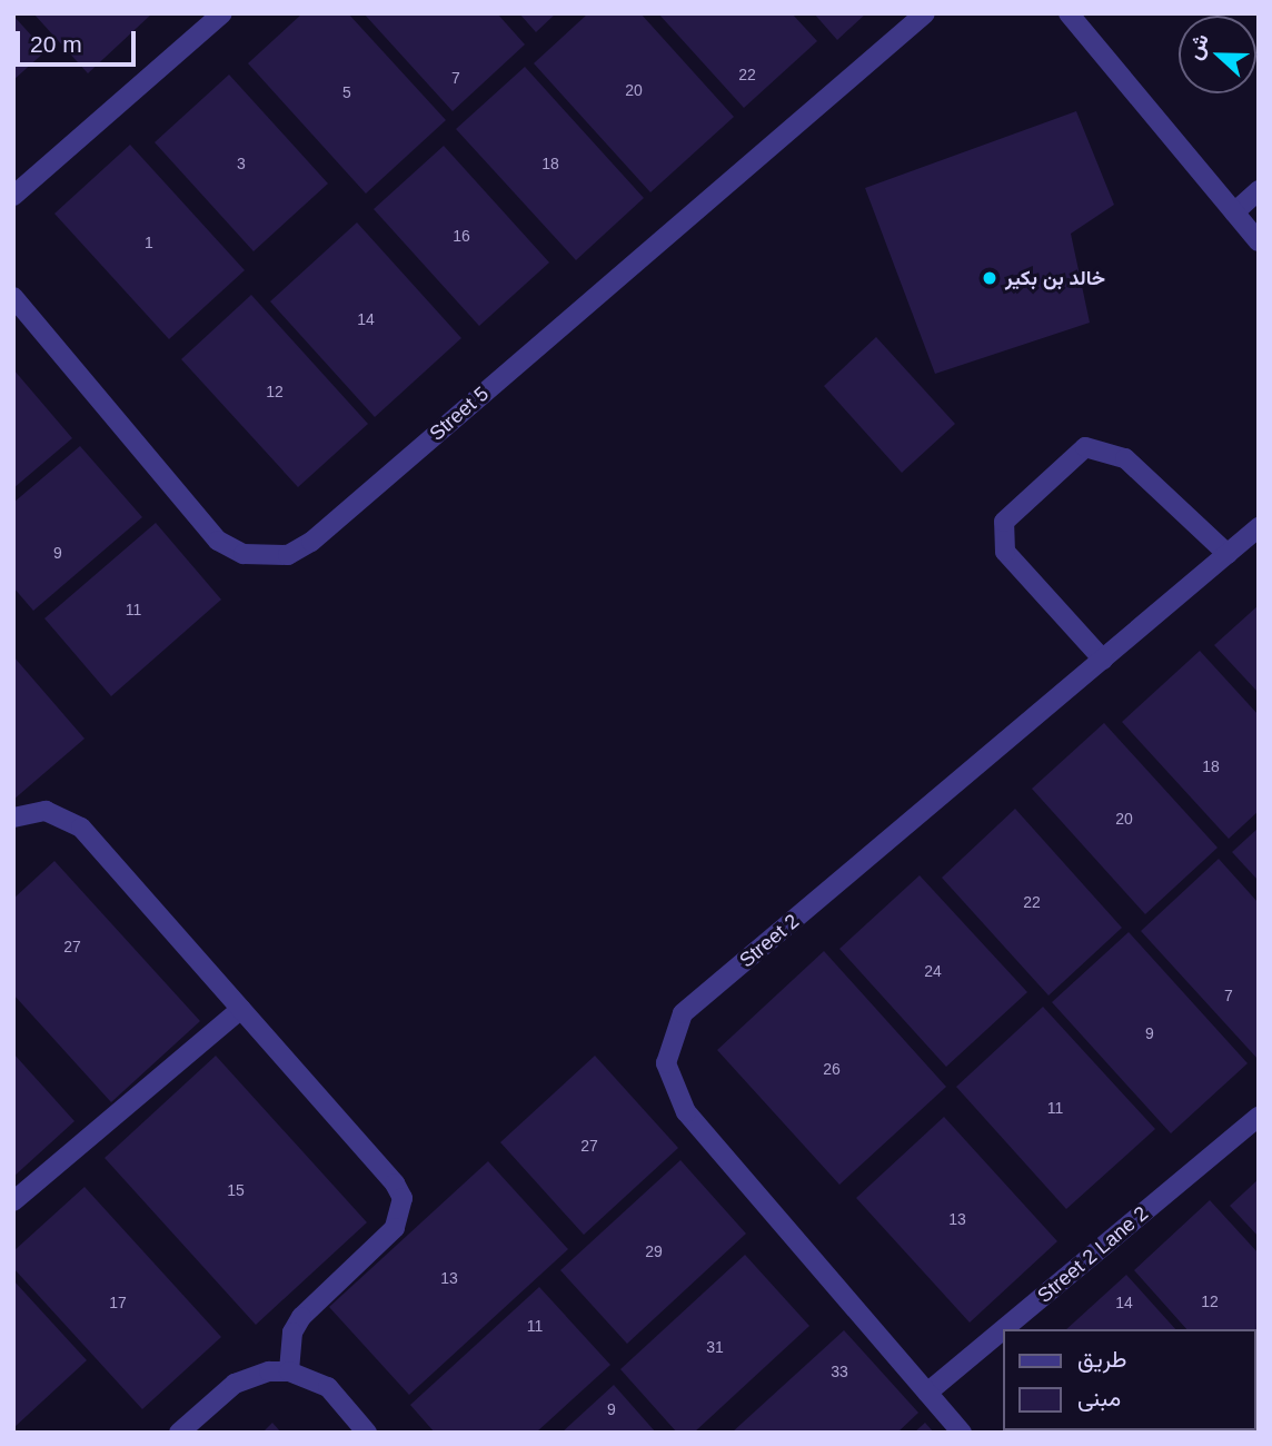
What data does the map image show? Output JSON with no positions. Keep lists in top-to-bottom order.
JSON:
{
  "streets": {
    "street": ["Street 5", "Street 2", "Street 2 Lane 2"]
  },
  "crossings": [
    ["Street 2", "Street 2 Lane 2"]
  ],
  "places": ["خالد بن بكير"],
  "house_numbers": [
    "22",
    "7",
    "20",
    "5",
    "3",
    "18",
    "16",
    "1",
    "14",
    "12",
    "9",
    "11",
    "18",
    "20",
    "22",
    "27",
    "24",
    "7",
    "9",
    "26",
    "11",
    "27",
    "15",
    "13",
    "29",
    "13",
    "12",
    "17",
    "14",
    "11",
    "31",
    "33",
    "9"
  ],
  "legend": ["طريق", "مبنى"],
  "scale_bar": "20 m",
  "north": "left"
}
